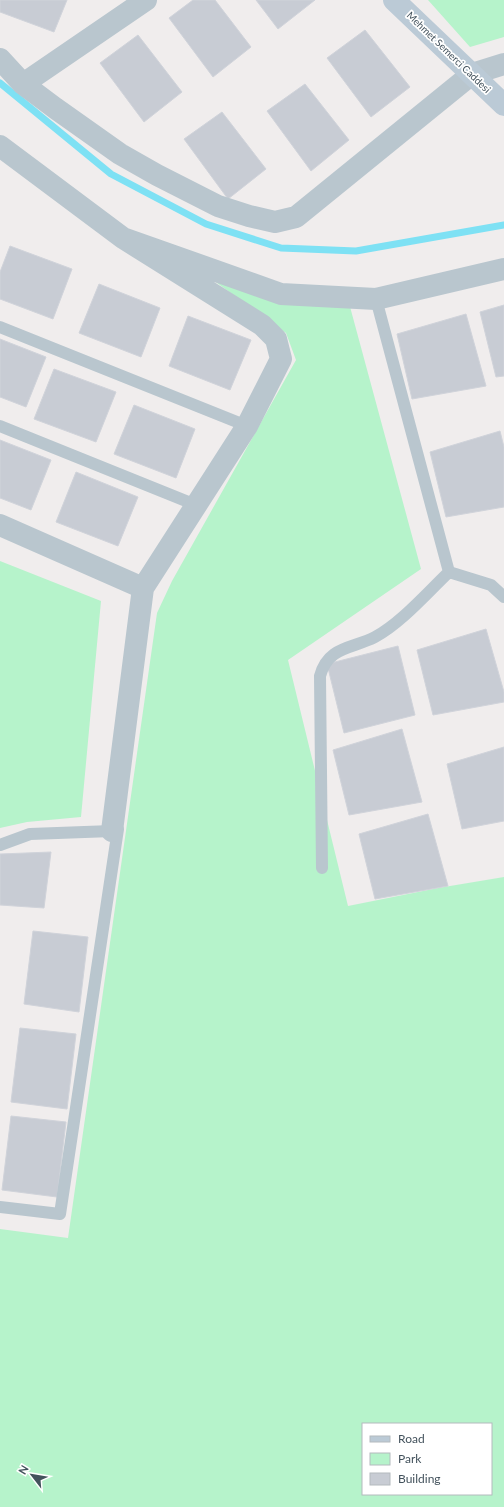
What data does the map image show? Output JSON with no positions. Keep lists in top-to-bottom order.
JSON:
{
  "streets": {
    "street": ["Mehmet Semerci Caddesi"]
  },
  "legend": ["Road", "Park", "Building"],
  "north": "top left"
}
